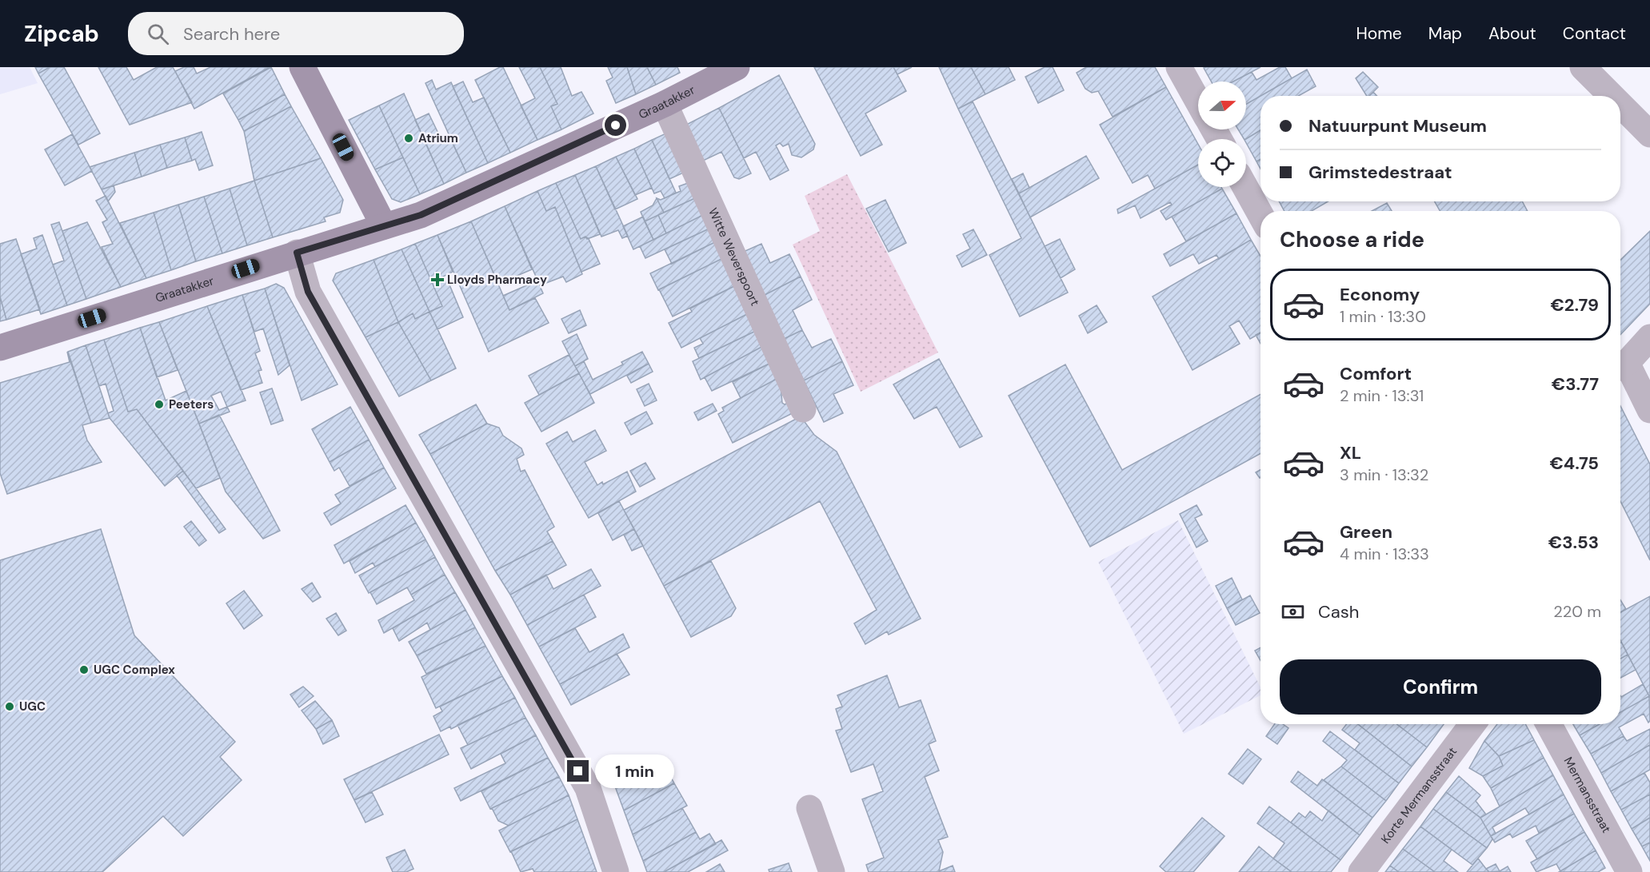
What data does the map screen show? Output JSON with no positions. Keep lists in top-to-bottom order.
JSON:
{
  "streets": {
    "street": [
      "Graatakker",
      "Witte Weverspoort",
      "Korte Mermansstraat",
      "Mermansstraat"
    ]
  },
  "crossings": [
    ["Graatakker", "Witte Weverspoort"]
  ],
  "places": {
    "other": [
      "Atrium",
      "Peeters",
      "UGC Complex",
      "UGC"
    ],
    "health": ["Lloyds Pharmacy"]
  },
  "north": "right",
  "page": {
    "header": "Zipcab",
    "search": "Search here",
    "nav": [
      "Home",
      "Map",
      "About",
      "Contact"
    ],
    "banner": ["Natuurpunt Museum", "Grimstedestraat"],
    "heading": "Choose a ride",
    "list": [
      {
        "name": "Economy",
        "note": "1 min · 13:30",
        "value": "€2.79"
      },
      {
        "name": "Comfort",
        "note": "2 min · 13:31",
        "value": "€3.77"
      },
      {
        "name": "XL",
        "note": "3 min · 13:32",
        "value": "€4.75"
      },
      {
        "name": "Green",
        "note": "4 min · 13:33",
        "value": "€3.53"
      }
    ],
    "pay": ["Cash", "220 m"],
    "buttons": "Confirm",
    "bubble": "1 min"
  }
}
